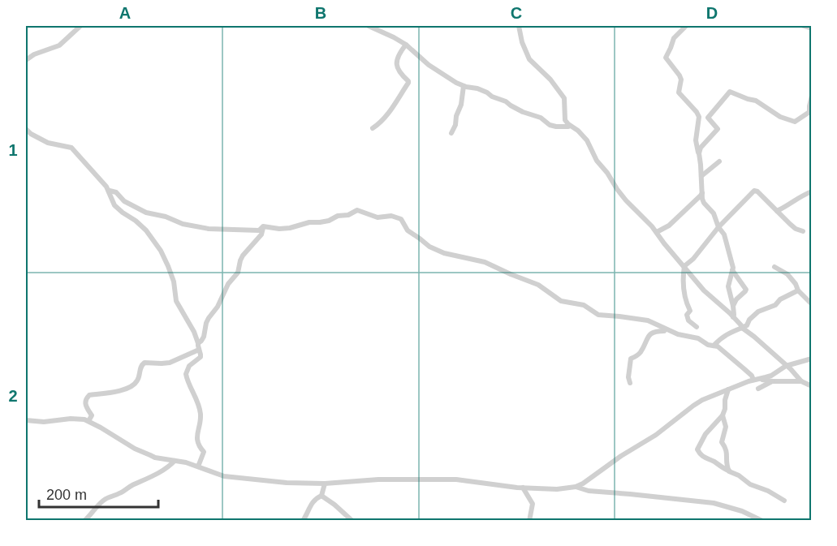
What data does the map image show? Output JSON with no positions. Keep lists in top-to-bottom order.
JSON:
{
  "scale_bar": "200 m",
  "grid": {
    "columns": [
      "A",
      "B",
      "C",
      "D"
    ],
    "rows": ["1", "2"]
  }
}
